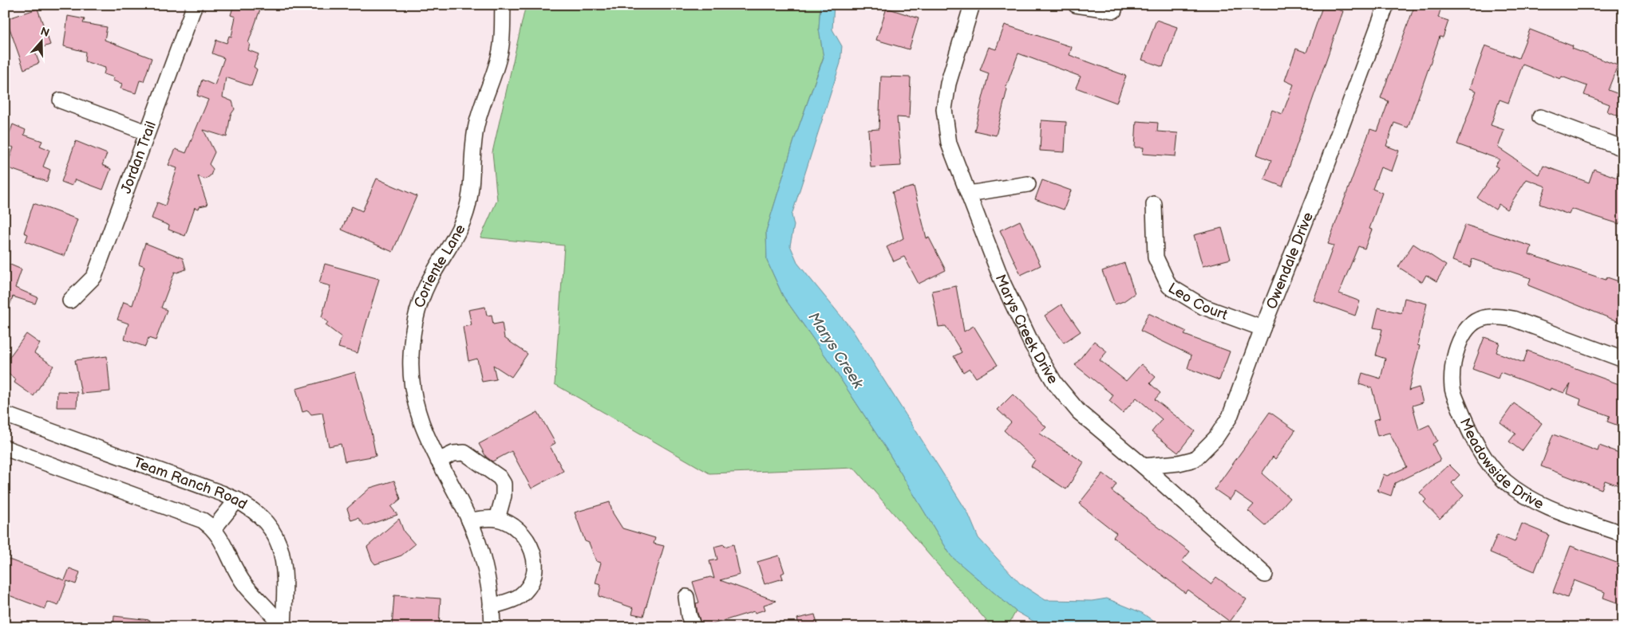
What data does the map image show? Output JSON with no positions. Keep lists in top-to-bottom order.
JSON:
{
  "streets": {
    "street": [
      "Jordan Trail",
      "Owendale Drive",
      "Coriente Lane",
      "Leo Court",
      "Marys Creek Drive",
      "Meadowside Drive",
      "Team Ranch Road"
    ]
  },
  "crossings": [
    ["Owendale Drive", "Leo Court"],
    ["Owendale Drive", "Marys Creek Drive"]
  ],
  "water": ["Marys Creek"],
  "north": "top"
}
